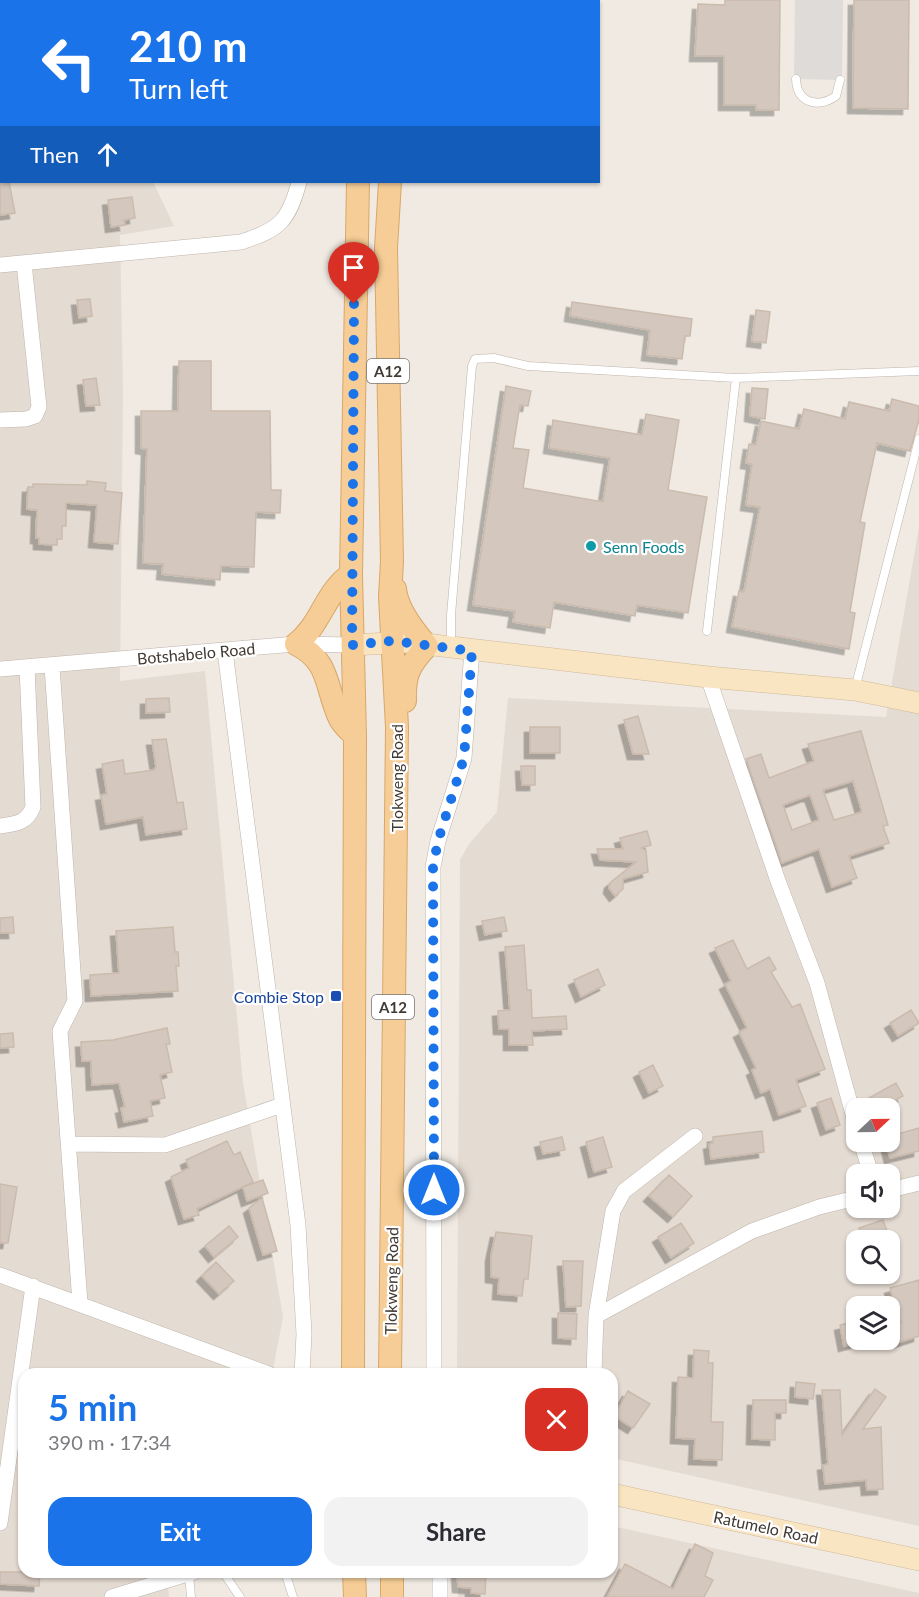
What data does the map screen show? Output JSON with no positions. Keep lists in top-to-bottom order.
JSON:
{
  "streets": {
    "main road": ["A12", "Tlokweng Road"],
    "street": ["Botshabelo Road", "Ratumelo Road"]
  },
  "crossings": [
    ["A12", "Botshabelo Road"],
    ["Botshabelo Road", "Tlokweng Road"]
  ],
  "places": {
    "other": ["Senn Foods"],
    "transit": ["Combie Stop"]
  },
  "north": "right",
  "page": {
    "turn": ["210 m", "Turn left"],
    "then": "Then",
    "heading": ["5 min", "390 m · 17:34"],
    "buttons": ["Exit", "Share"]
  }
}
